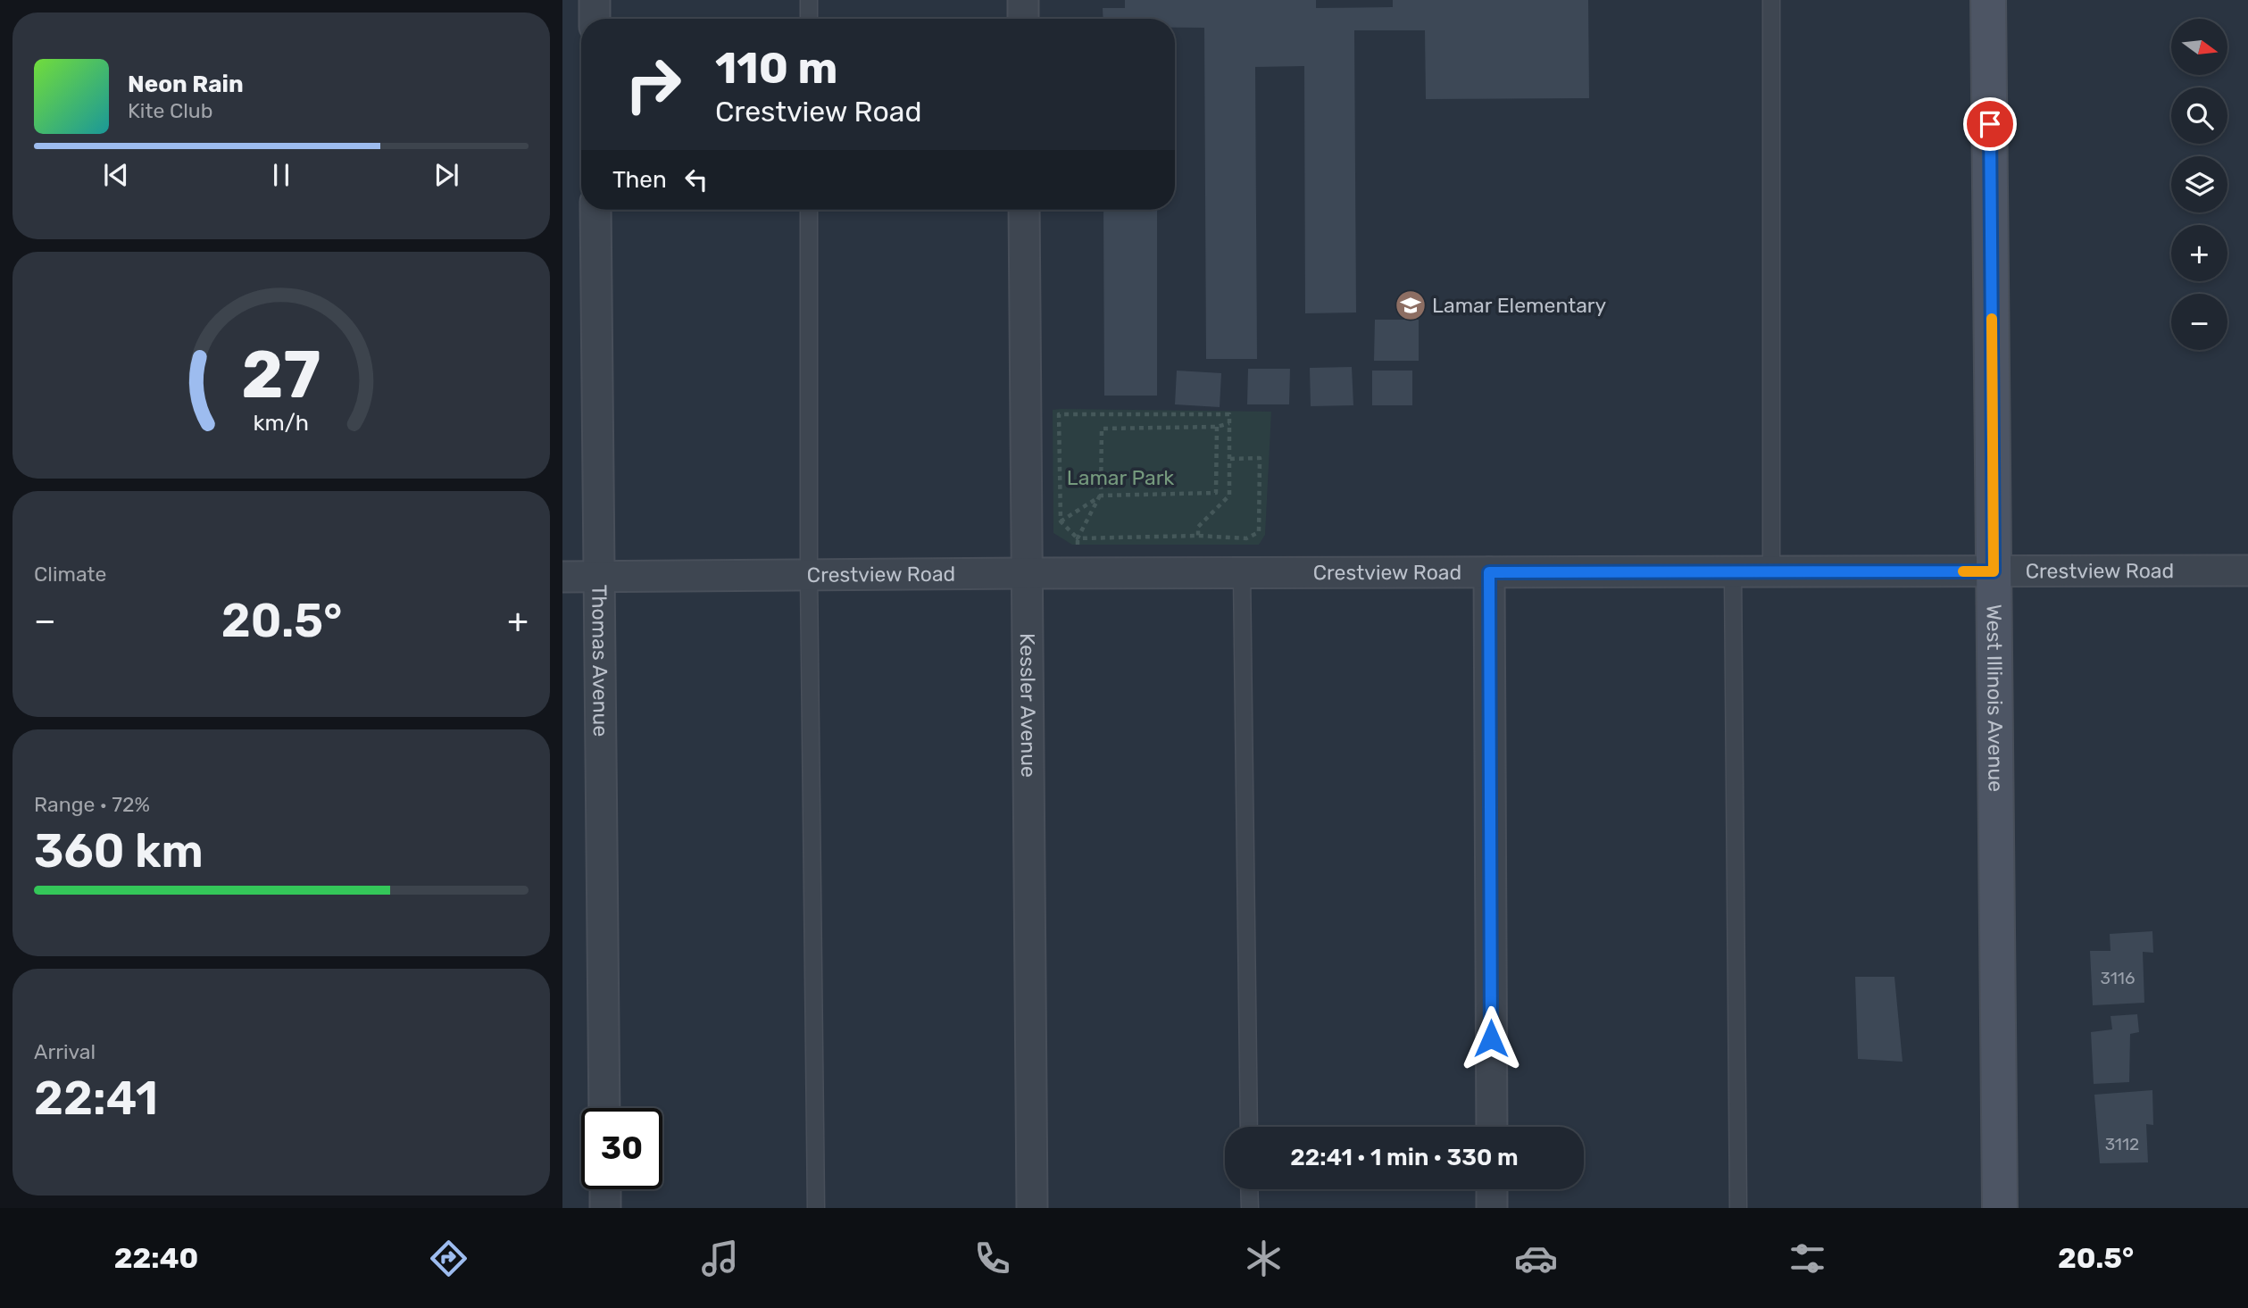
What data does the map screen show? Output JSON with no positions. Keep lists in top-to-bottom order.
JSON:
{
  "streets": {
    "main road": ["West Illinois Avenue"],
    "street": ["Crestview Road", "Thomas Avenue", "Kessler Avenue"]
  },
  "crossings": [
    ["Crestview Road", "Thomas Avenue"],
    ["Crestview Road", "West Illinois Avenue"],
    ["Crestview Road", "Kessler Avenue"]
  ],
  "parks": ["Lamar Park"],
  "places": {
    "school or university": ["Lamar Elementary"]
  },
  "house_numbers": ["3116", "3112"],
  "north": "right",
  "page": {
    "map_buttons": ["+", "−"],
    "turn": ["110 m", "Crestview Road"],
    "song": ["Neon Rain", "Kite Club"],
    "then": "Then",
    "tile": [
      "Climate",
      ["Range · 72%", "360 km"],
      ["Arrival", "22:41"]
    ],
    "heat": ["−", "20.5°", "+"],
    "limit": "30",
    "trip": "22:41 · 1 min · 330 m",
    "tabs": ["22:40", "20.5°"],
    "gauge": ["27", "km/h"]
  }
}
